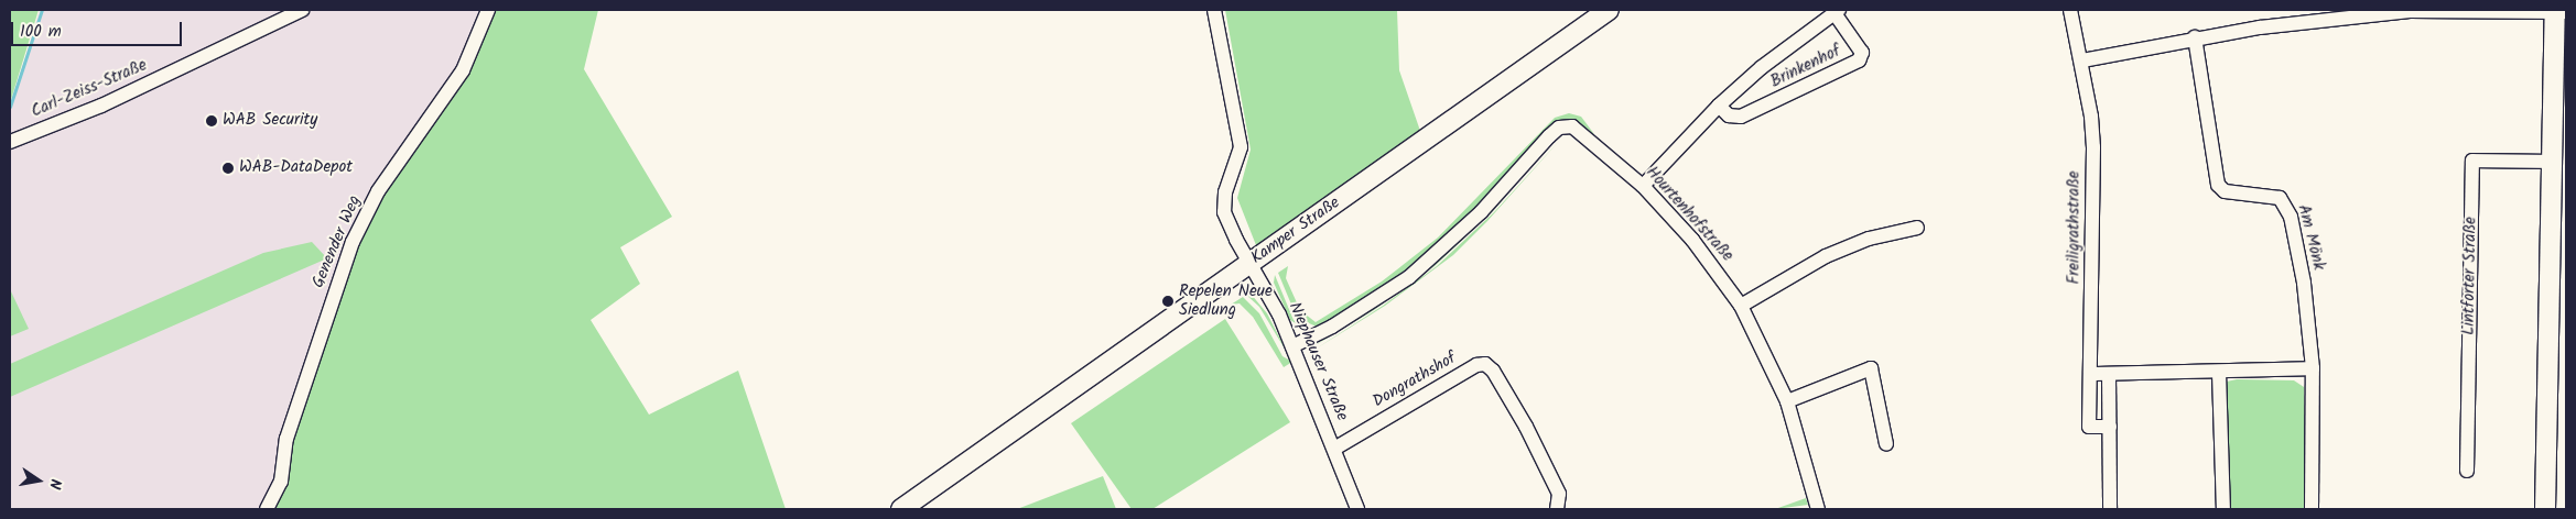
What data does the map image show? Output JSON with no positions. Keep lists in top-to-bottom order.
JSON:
{
  "streets": {
    "main road": ["Kamper Straße"],
    "street": [
      "Brinkenhof",
      "Carl-Zeiss-Straße",
      "Hourtenhofstraße",
      "Freiligrathstraße",
      "Am Mönk",
      "Genender Weg",
      "Lintforter Straße",
      "Niephauser Straße",
      "Dongrathshof"
    ]
  },
  "crossings": [
    ["Brinkenhof", "Hourtenhofstraße"],
    ["Hourtenhofstraße", "Niephauser Straße"],
    ["Kamper Straße", "Niephauser Straße"],
    ["Niephauser Straße", "Dongrathshof"]
  ],
  "places": ["WAB Security", "WAB-DataDepot", "Repelen Neue Siedlung"],
  "scale_bar": "100 m",
  "north": "right"
}
